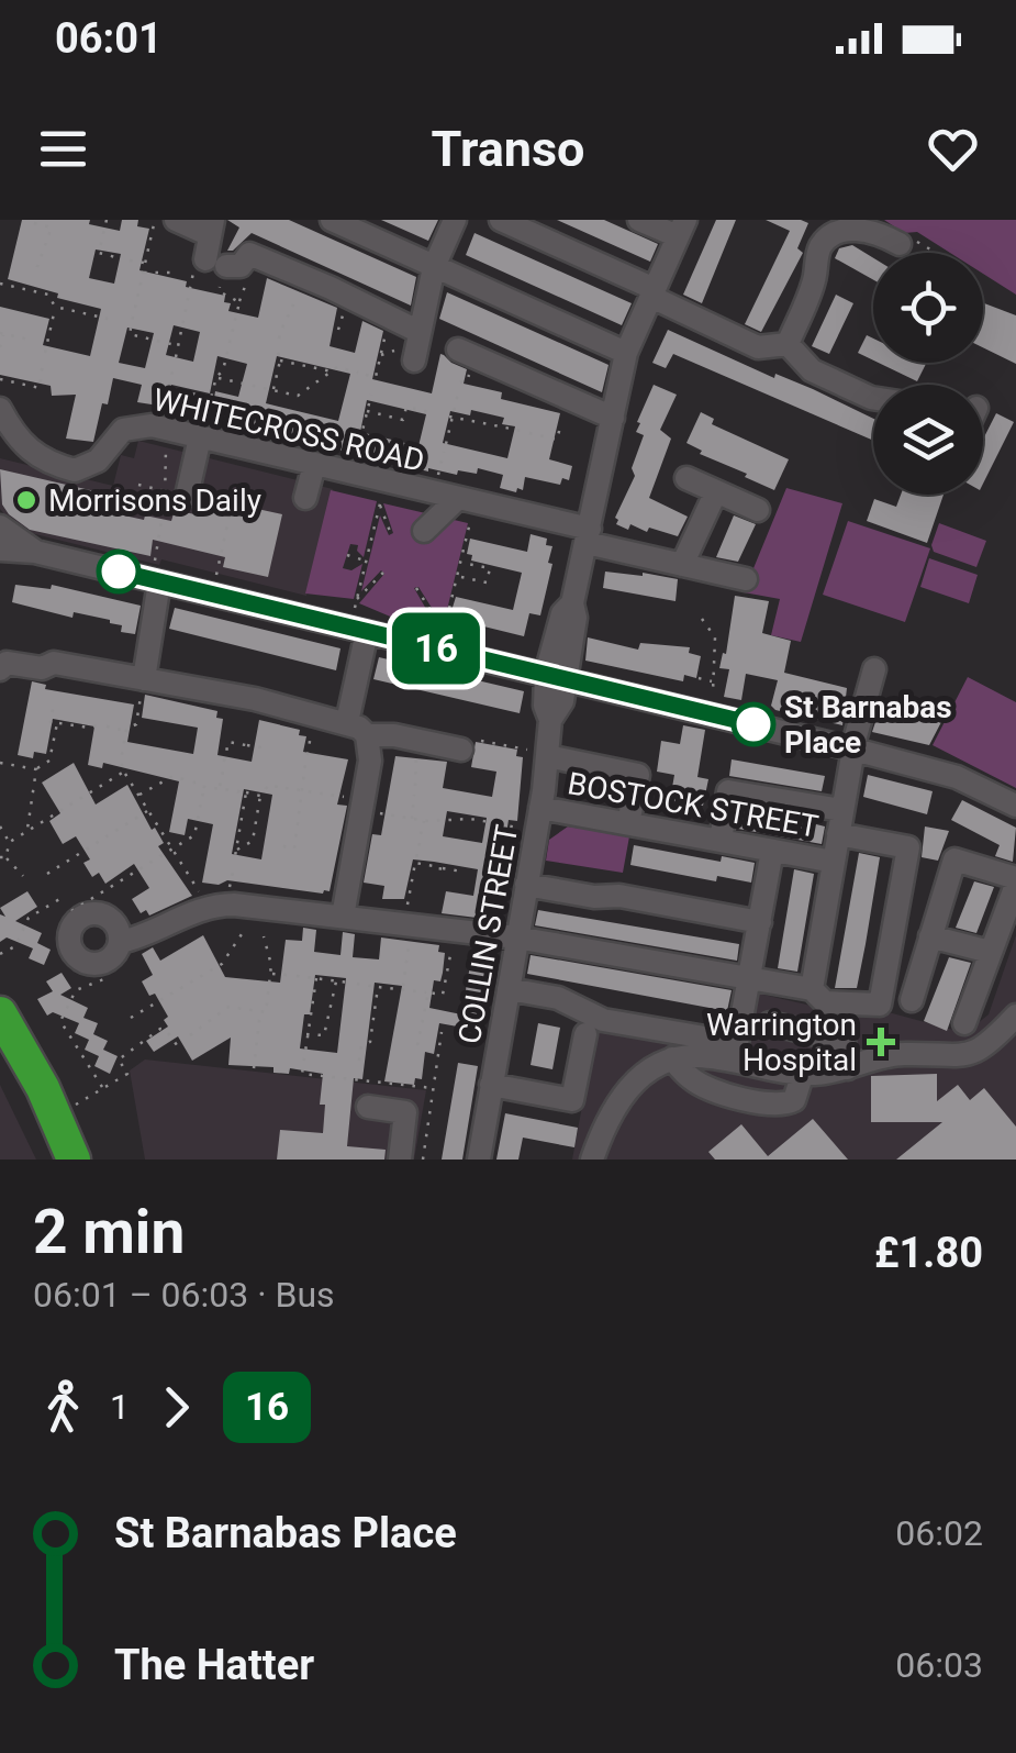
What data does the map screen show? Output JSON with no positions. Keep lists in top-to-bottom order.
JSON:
{
  "streets": {
    "street": ["WHITECROSS ROAD", "BOSTOCK STREET", "COLLIN STREET"]
  },
  "crossings": [
    ["BOSTOCK STREET", "COLLIN STREET"]
  ],
  "places": {
    "other": ["Morrisons Daily", "St Barnabas Place"],
    "health": ["Warrington Hospital"]
  },
  "lines": ["bus line 16"],
  "page": {
    "status": "06:01",
    "header": "Transo",
    "on_map": "16",
    "heading": ["2 min", "06:01 – 06:03 · Bus", "£1.80"],
    "legs": ["1", "16"],
    "list": [
      {
        "name": "St Barnabas Place",
        "value": "06:02"
      },
      {
        "name": "The Hatter",
        "value": "06:03"
      }
    ]
  }
}
